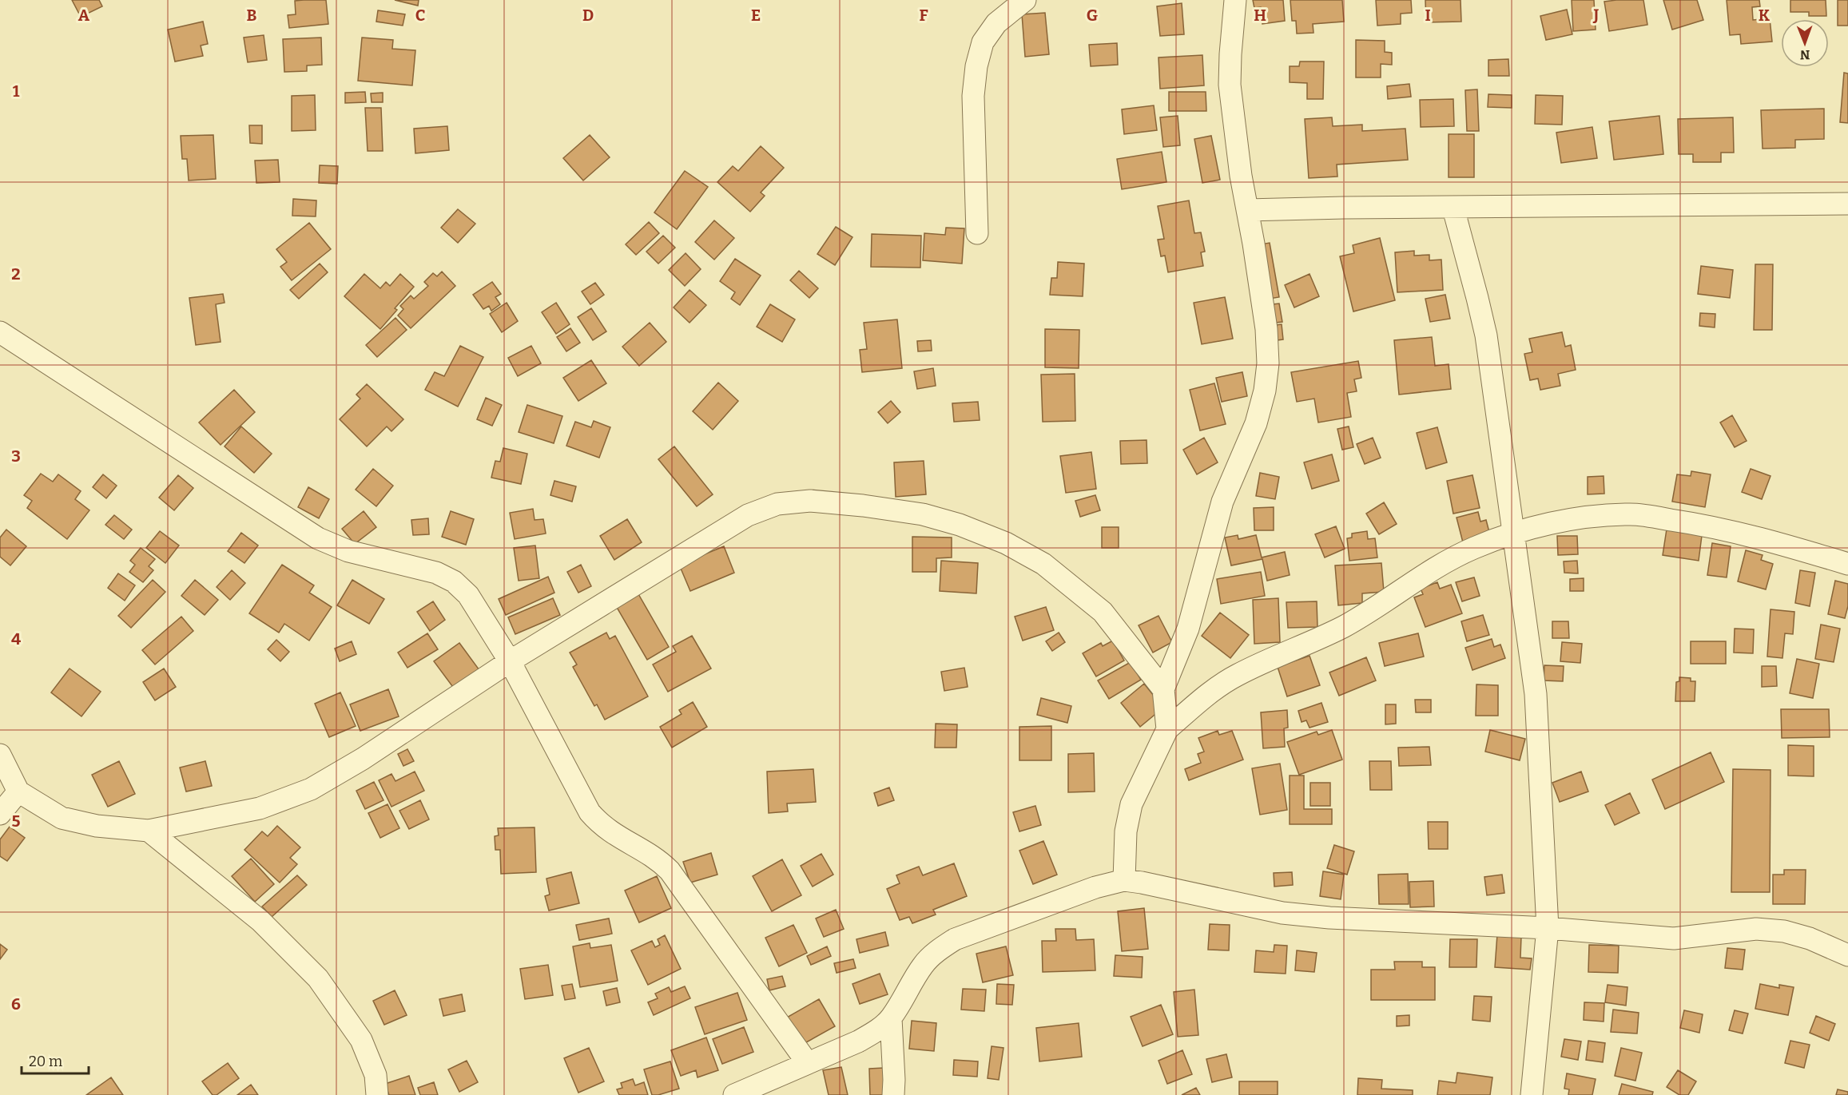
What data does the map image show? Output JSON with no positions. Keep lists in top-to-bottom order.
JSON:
{
  "scale_bar": "20 m",
  "north": "bottom",
  "grid": {
    "columns": [
      "A",
      "B",
      "C",
      "D",
      "E",
      "F",
      "G",
      "H",
      "I",
      "J",
      "K"
    ],
    "rows": [
      "1",
      "2",
      "3",
      "4",
      "5",
      "6"
    ]
  }
}
